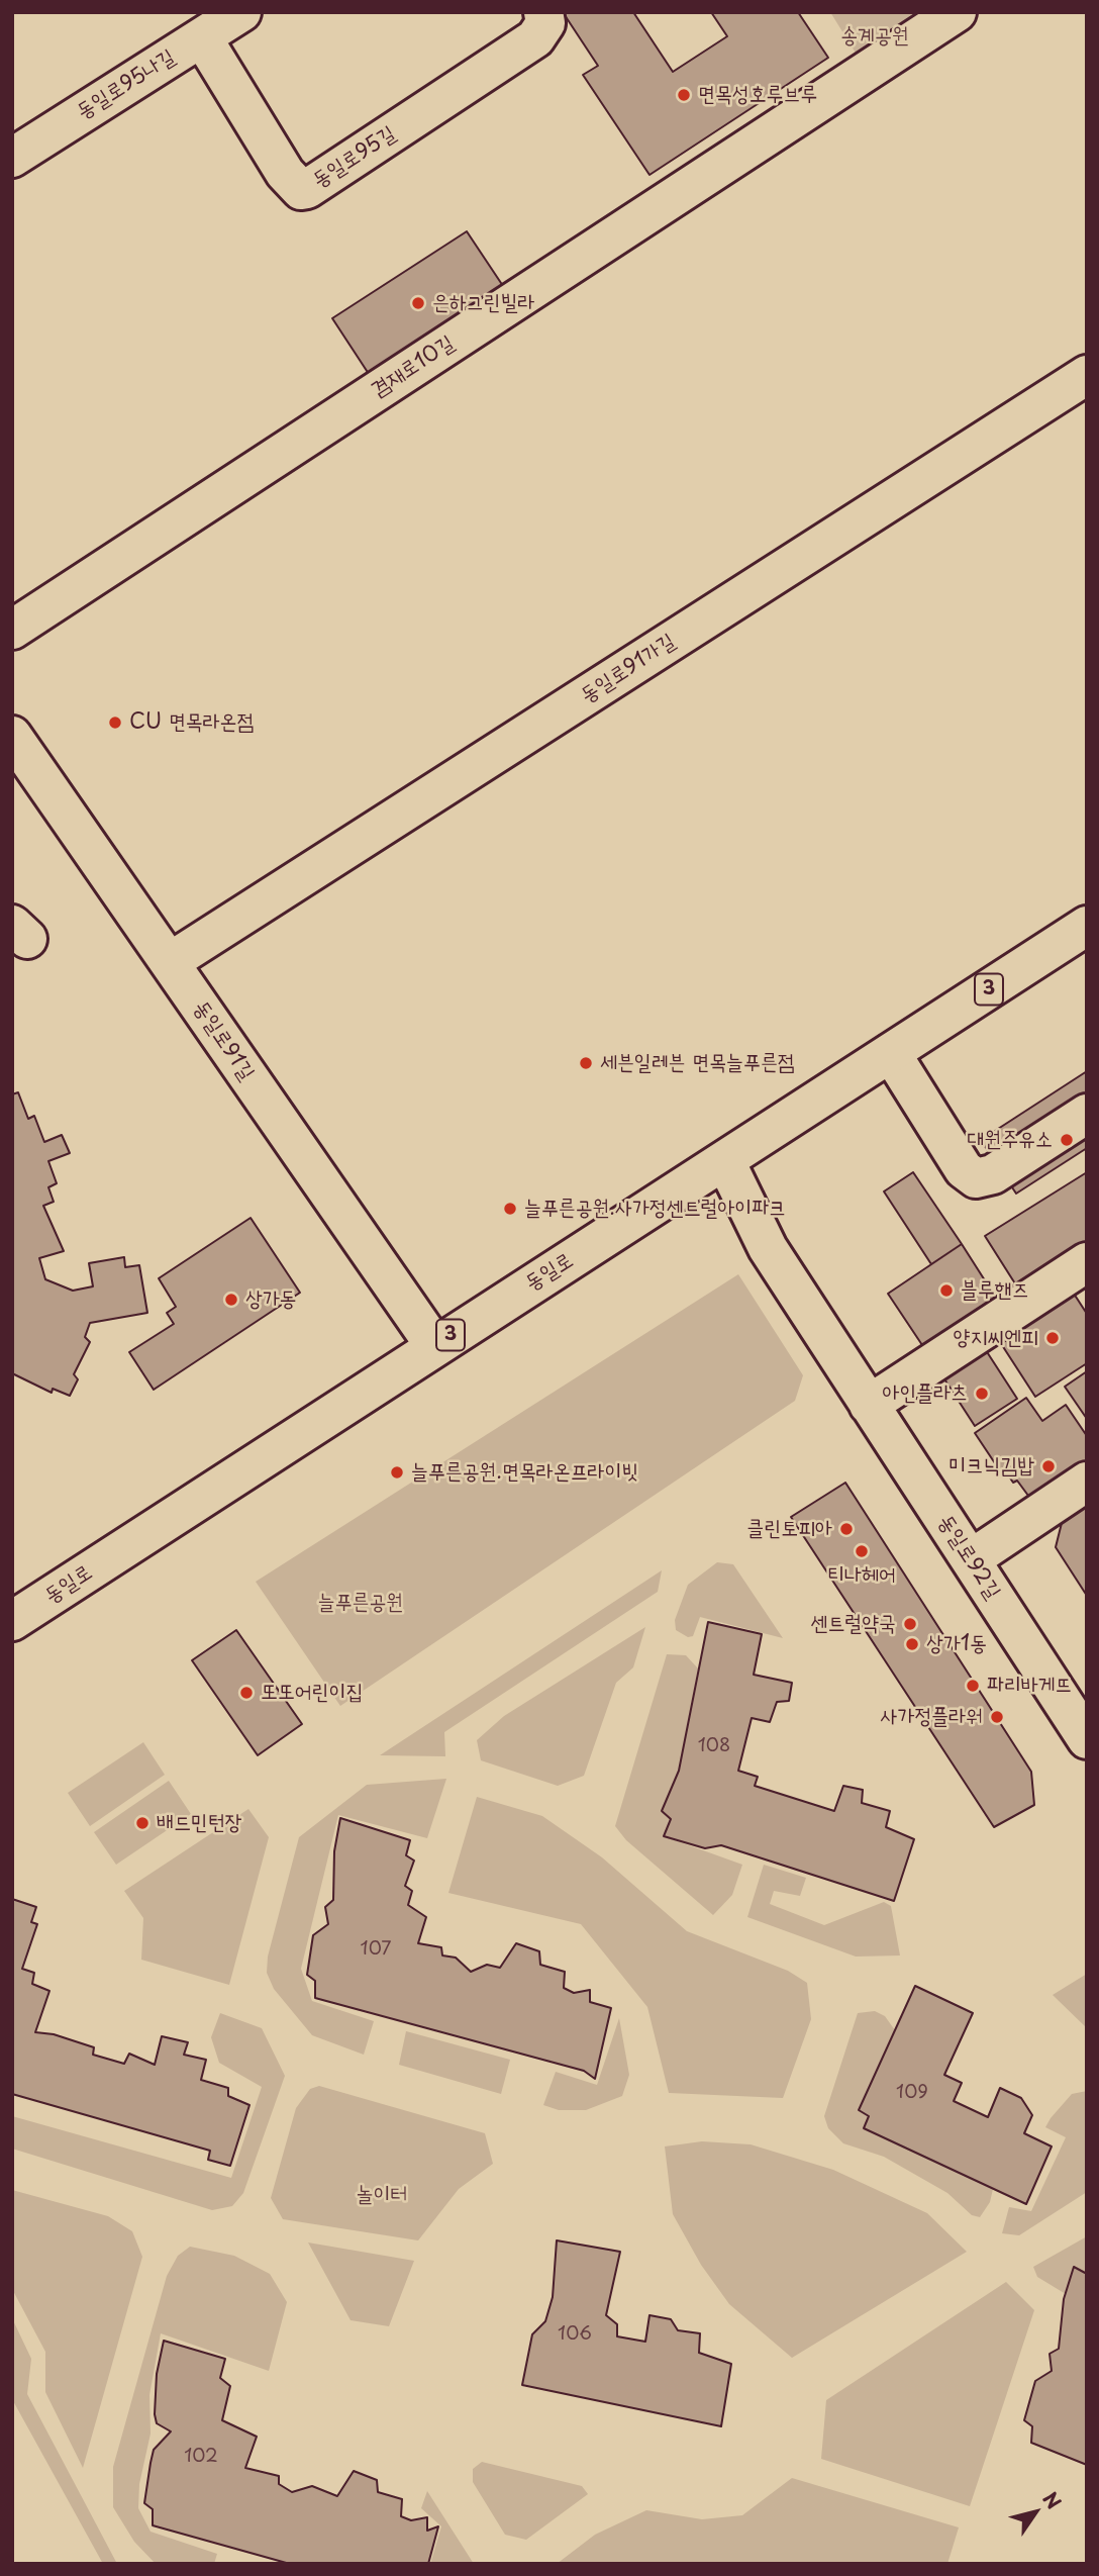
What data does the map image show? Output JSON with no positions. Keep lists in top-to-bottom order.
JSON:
{
  "streets": {
    "street": [
      "동일로95나길",
      "동일로95길",
      "겸재로10길",
      "동일로91가길",
      "3",
      "동일로91길",
      "동일로",
      "동일로92길"
    ]
  },
  "crossings": [
    ["동일로95나길", "동일로95길"],
    ["동일로91가길", "동일로91길"],
    ["동일로91길", "동일로"],
    ["동일로", "동일로92길"]
  ],
  "parks": ["송계공원", "늘푸른공원", "놀이터"],
  "places": [
    "면목성호루브루",
    "은하그린빌라",
    "CU 면목라온점",
    "세븐일레븐 면목늘푸른점",
    "대원주유소",
    "늘푸른공원.사가정센트럴아이파크",
    "블루핸즈",
    "상가동",
    "양지씨엔피",
    "아인플라츠",
    "미크닉김밥",
    "늘푸른공원.면목라온프라이빗",
    "클린토피아",
    "티나헤어",
    "센트럴약국",
    "상가1동",
    "파리바게뜨",
    "또또어린이집",
    "사가정플라워",
    "배드민턴장"
  ],
  "house_numbers": [
    "108",
    "107",
    "109",
    "106",
    "102"
  ],
  "north": "top right"
}
